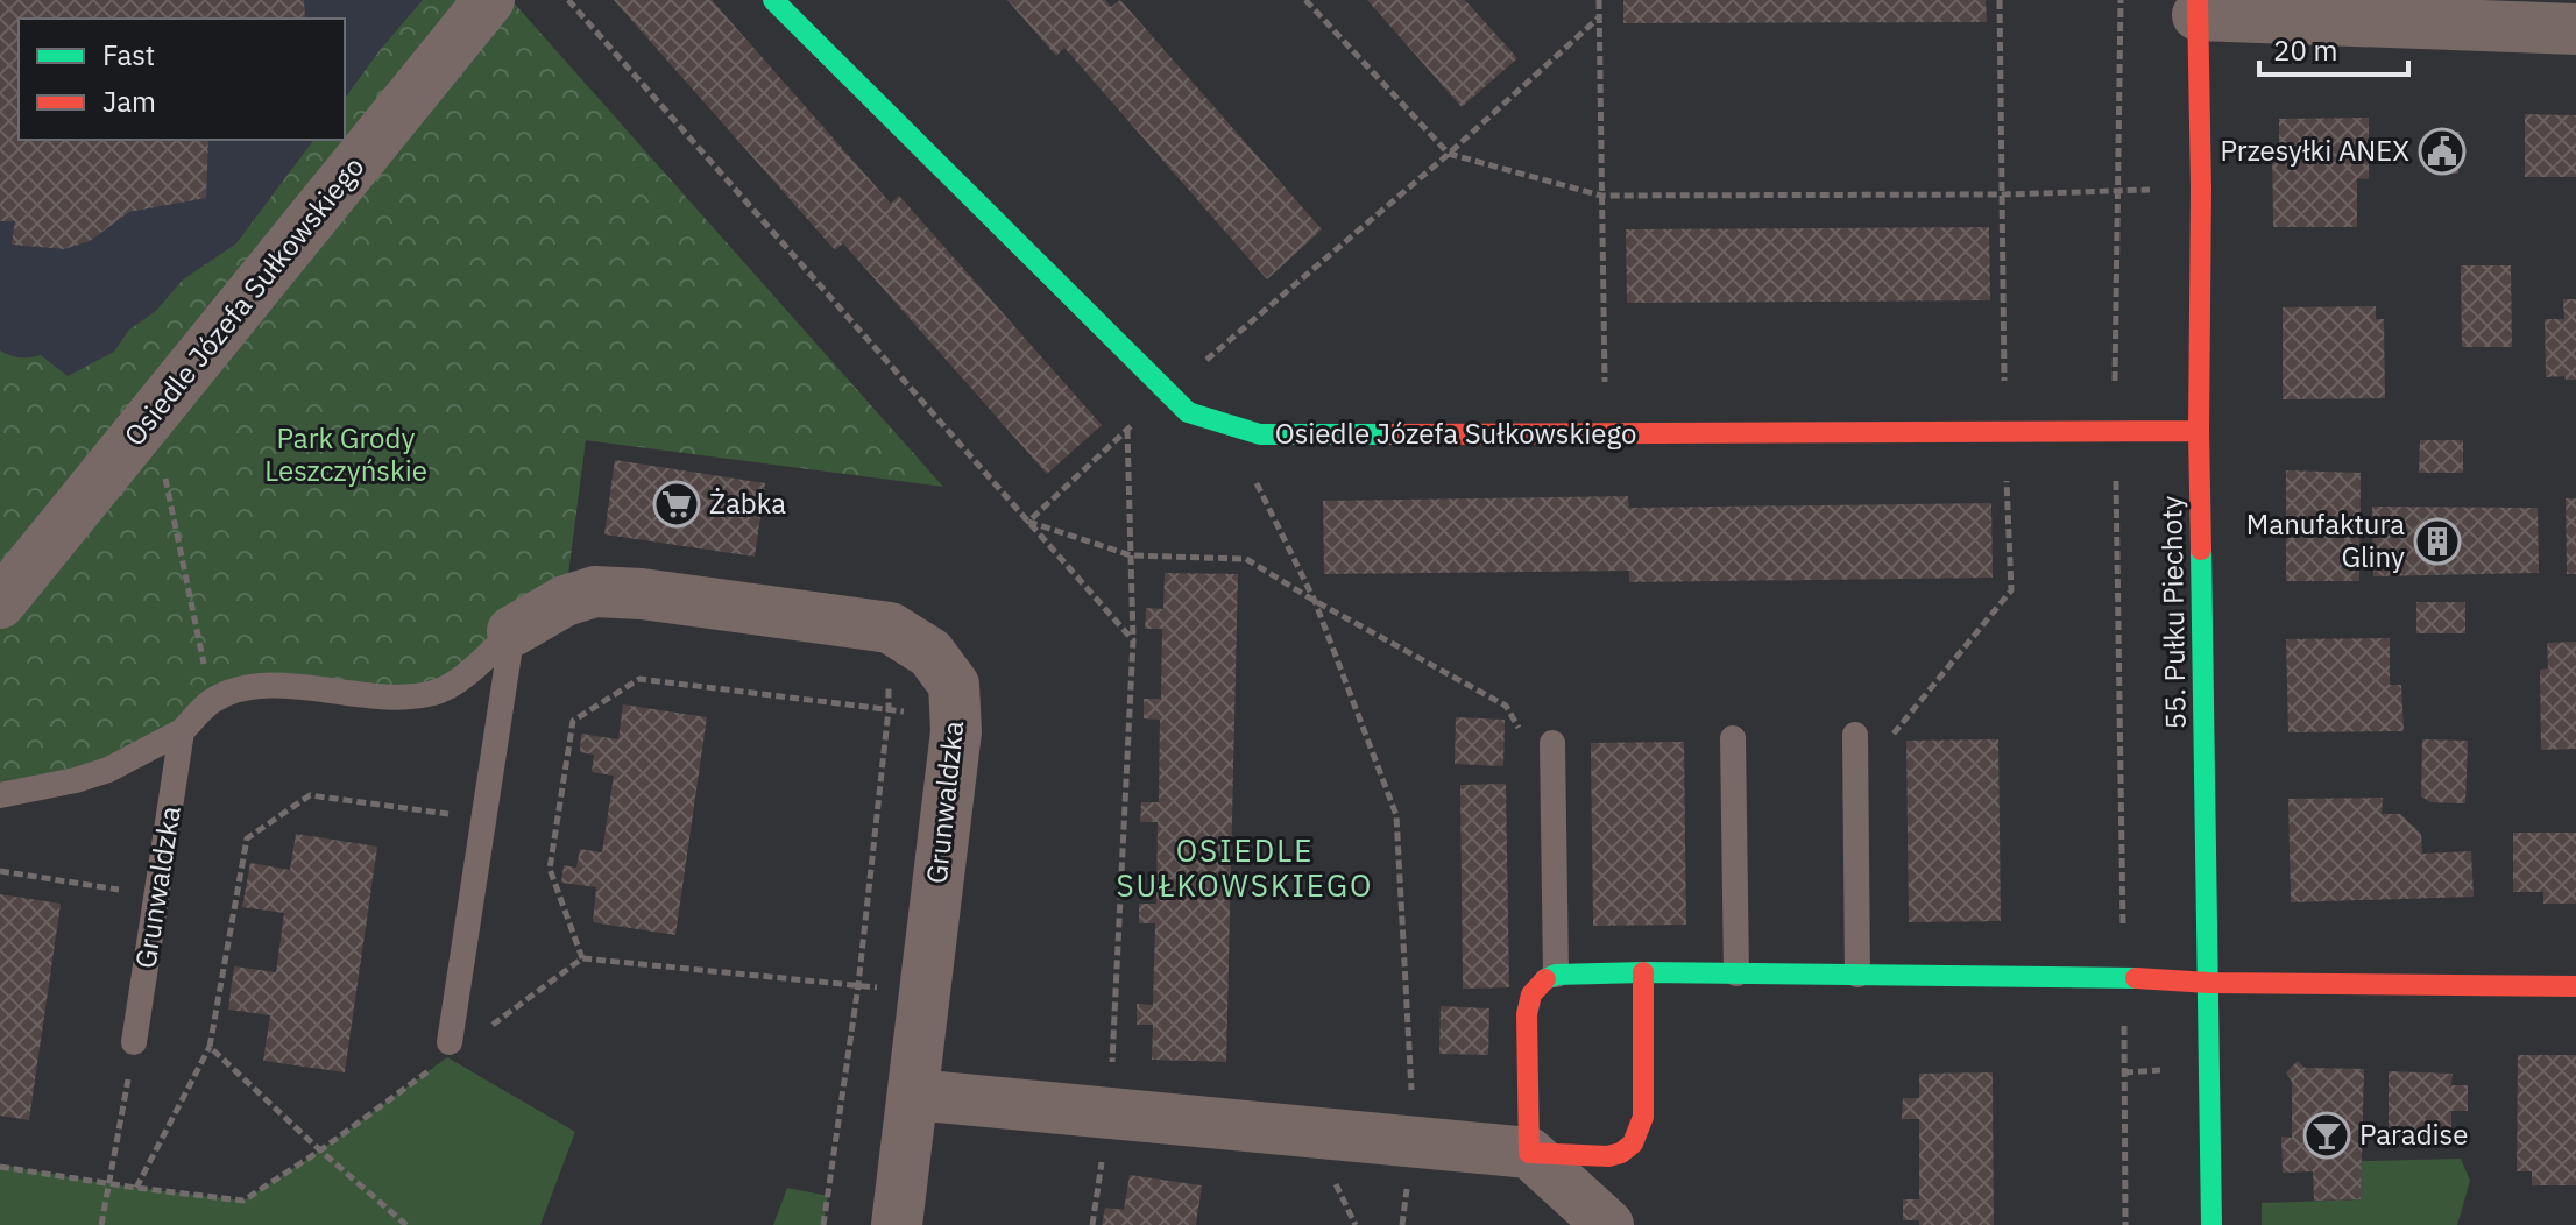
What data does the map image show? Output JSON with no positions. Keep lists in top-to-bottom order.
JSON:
{
  "streets": {
    "street": ["Osiedle Józefa Sułkowskiego", "55. Pułku Piechoty", "Grunwaldzka"]
  },
  "crossings": [
    ["Osiedle Józefa Sułkowskiego", "55. Pułku Piechoty"]
  ],
  "districts": ["OSIEDLE SUŁKOWSKIEGO"],
  "parks": ["Park Grody Leszczyńskie"],
  "places": {
    "public building": ["Przesyłki ANEX"],
    "supermarket": ["Żabka"],
    "building": ["Manufaktura Gliny"],
    "bar": ["Paradise"]
  },
  "legend": ["Fast", "Jam"],
  "scale_bar": "20 m"
}
